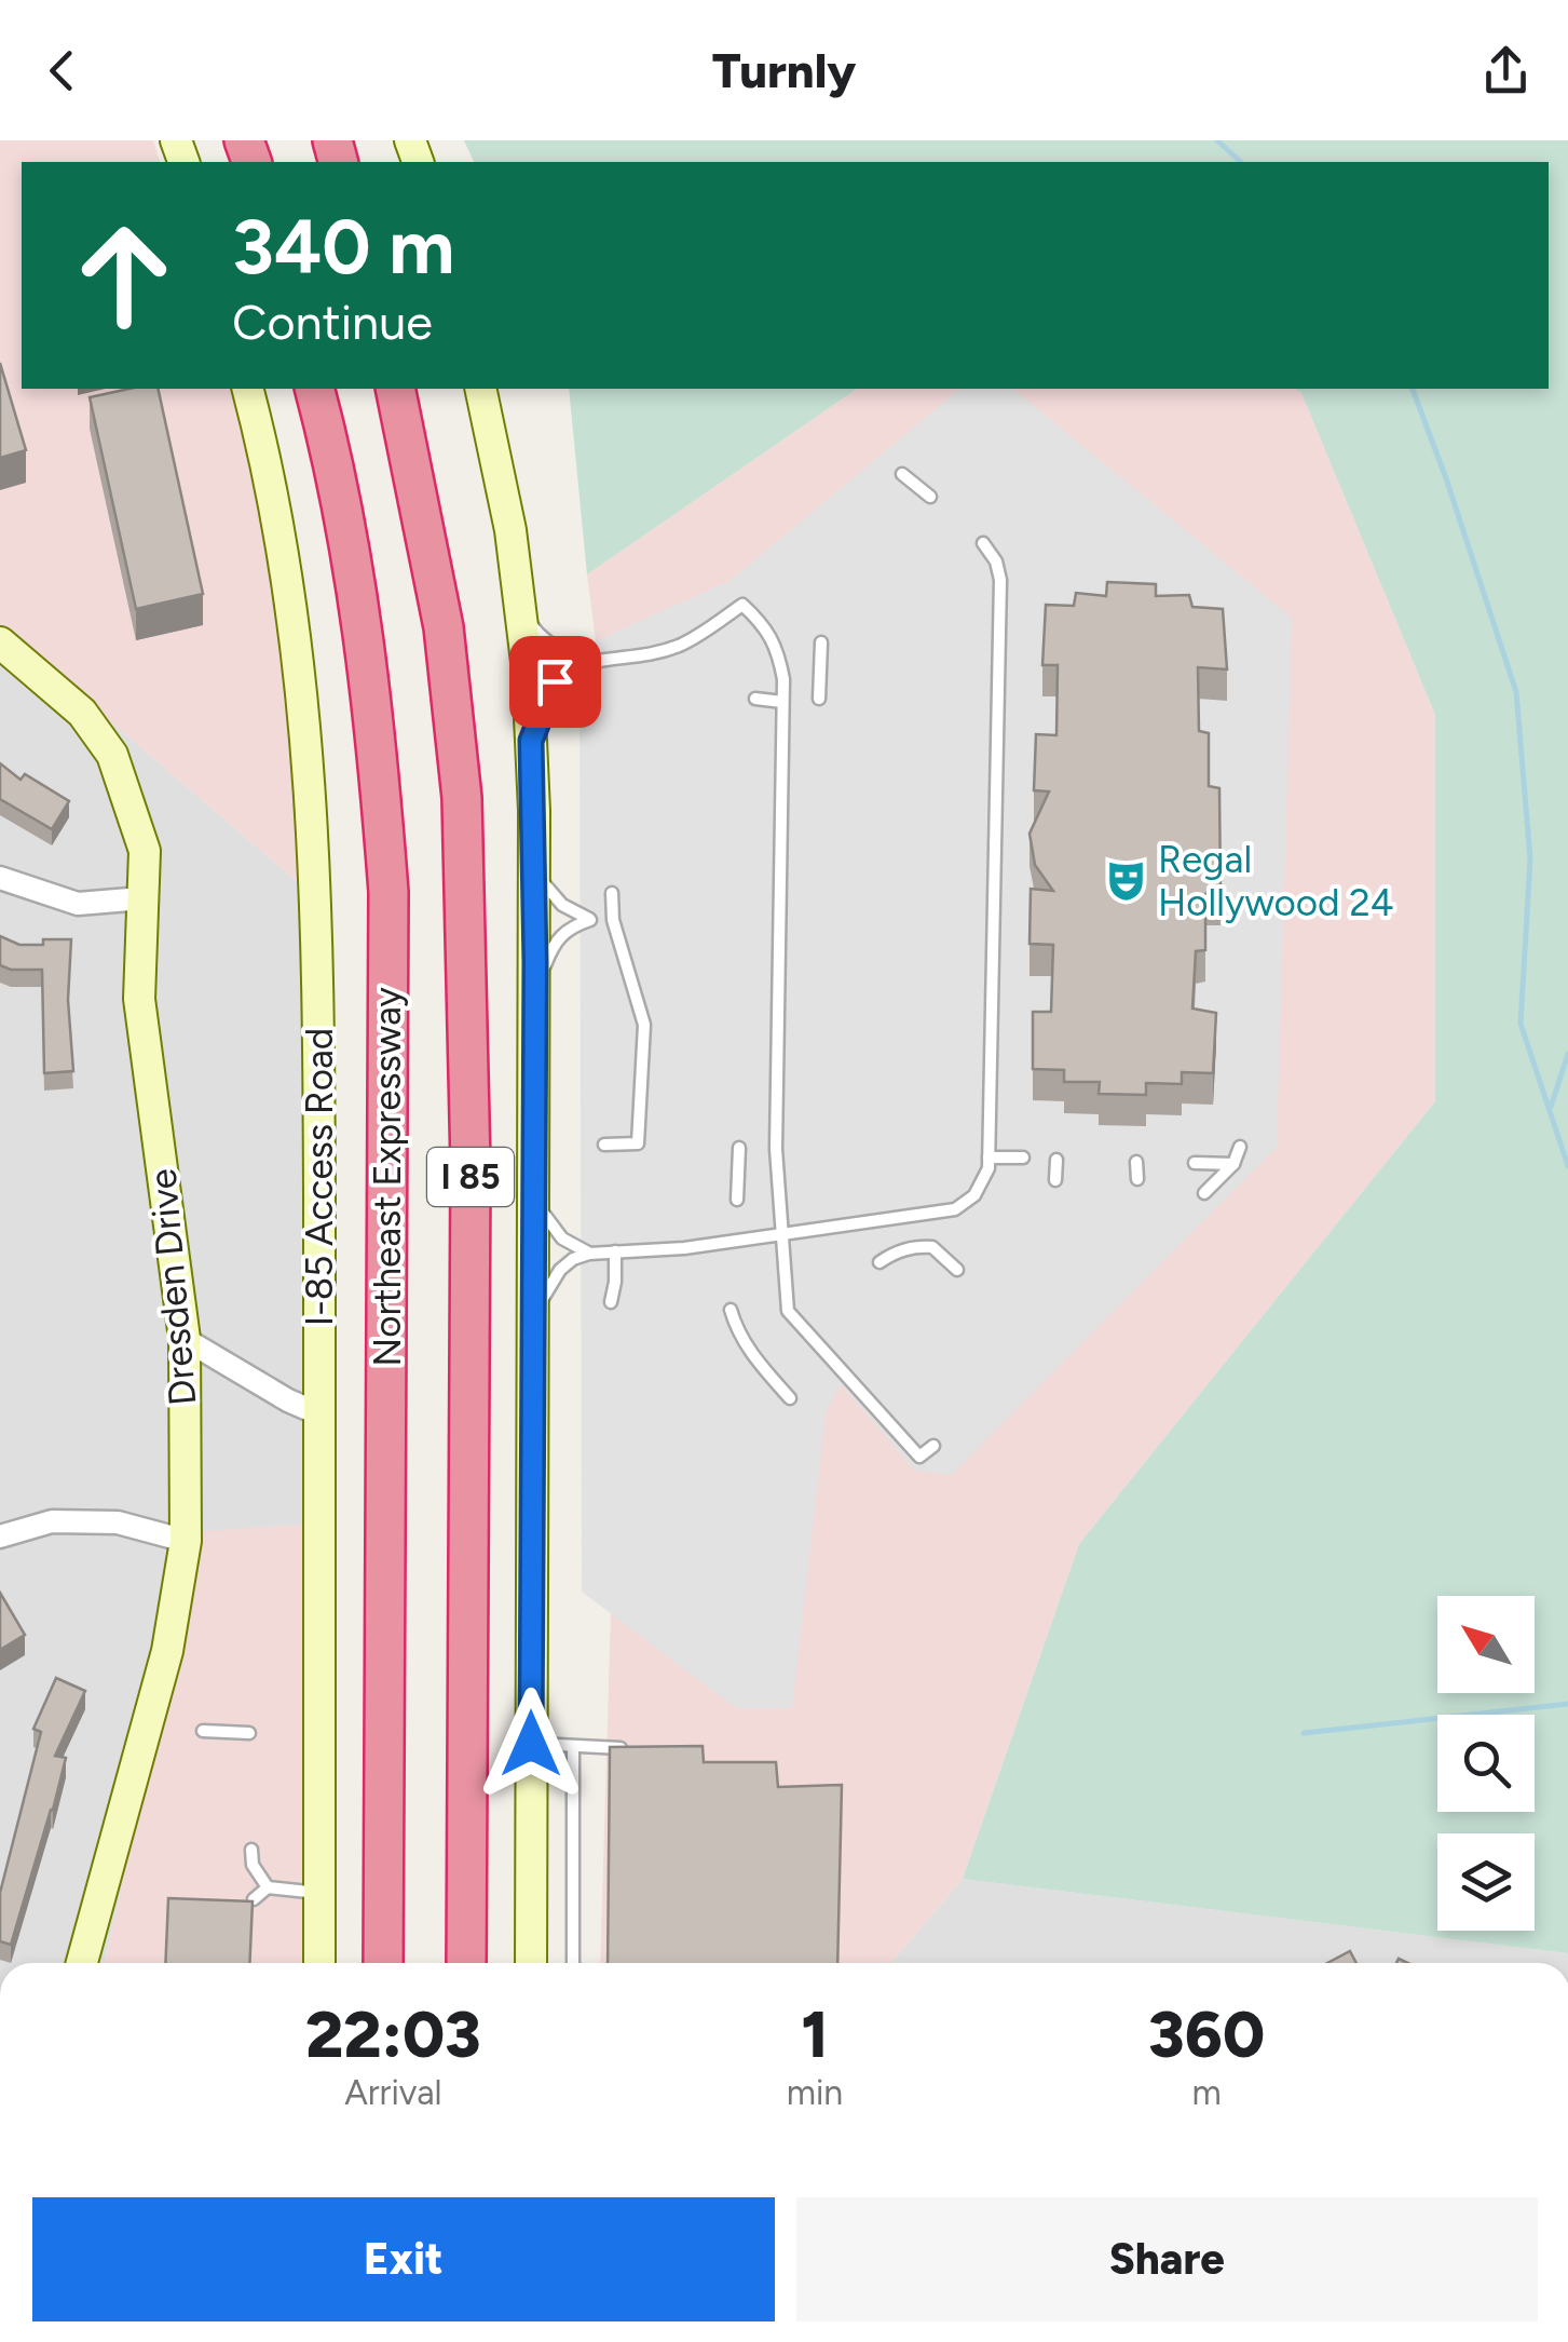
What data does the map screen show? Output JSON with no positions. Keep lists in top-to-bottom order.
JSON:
{
  "streets": {
    "highway": ["Northeast Expressway", "I 85"],
    "main road": ["I-85 Access Road", "Dresden Drive"]
  },
  "places": {
    "theatre": ["Regal Hollywood 24"]
  },
  "north": "top left",
  "page": {
    "header": "Turnly",
    "turn": ["340 m", "Continue"],
    "eta": [
      "22:03",
      "Arrival",
      "1",
      "min",
      "360",
      "m"
    ],
    "buttons": ["Exit", "Share"]
  }
}
